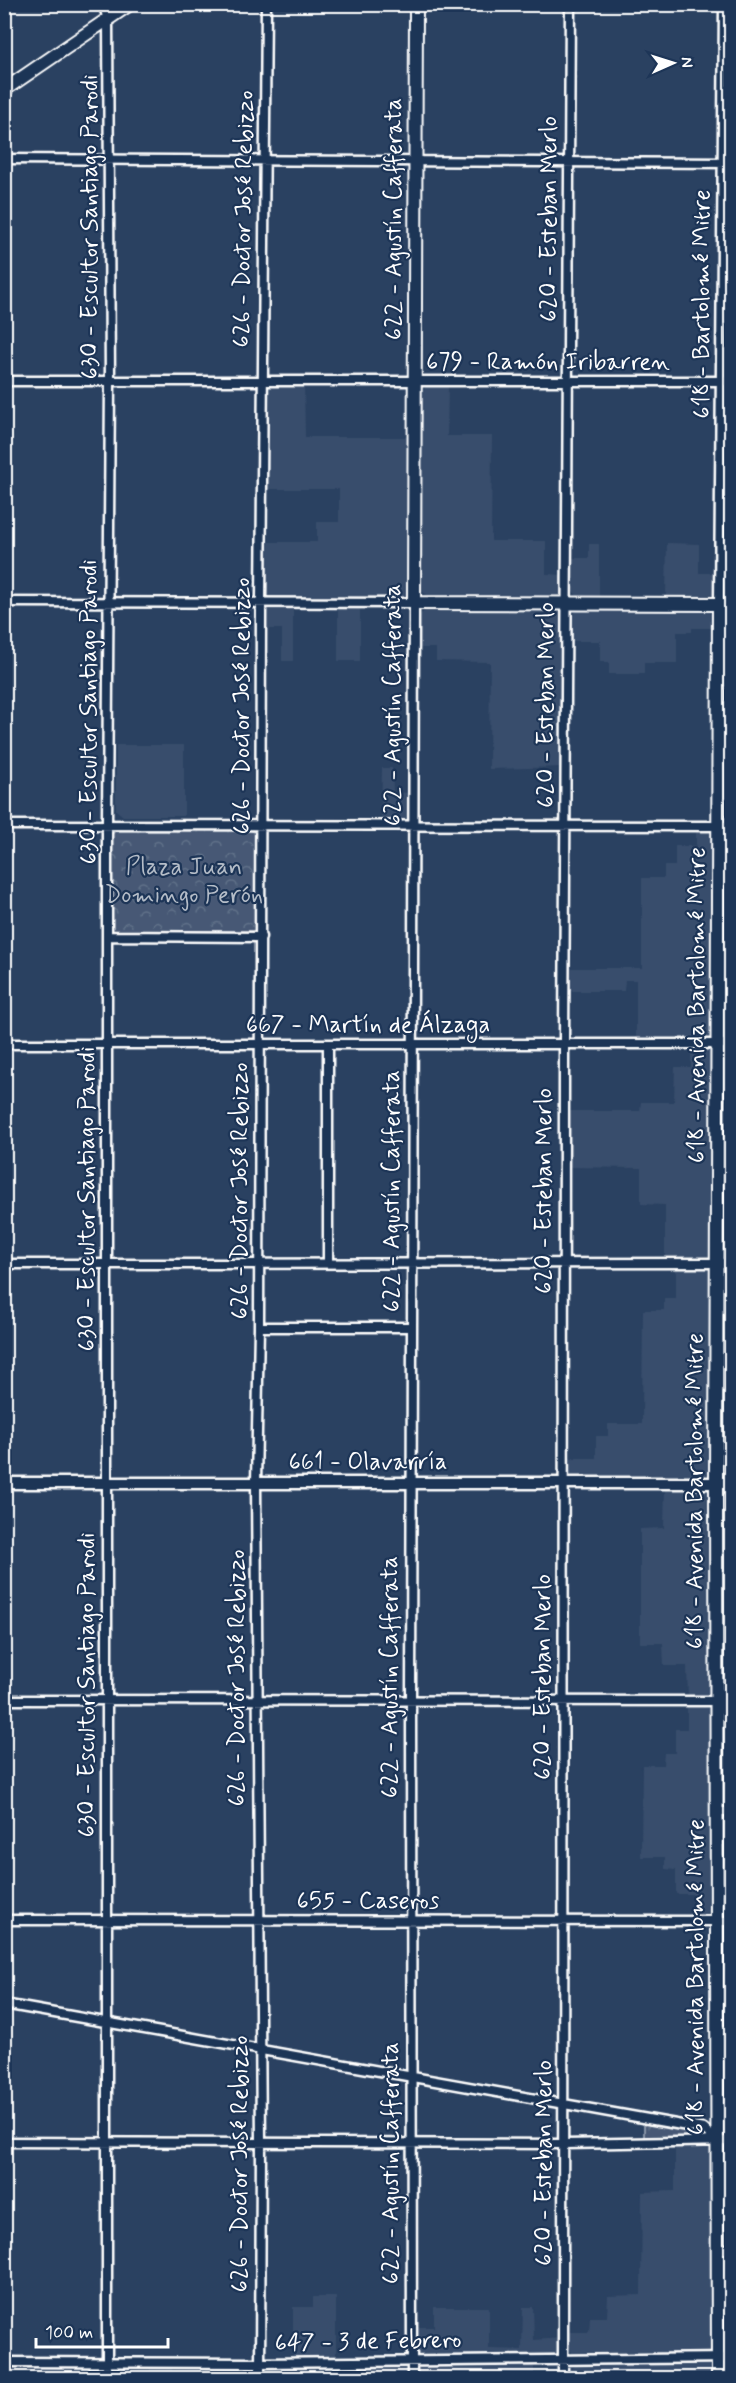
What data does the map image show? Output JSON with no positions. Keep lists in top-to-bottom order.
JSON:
{
  "streets": {
    "main road": ["622 - Agustín Cafferata", "618 - Avenida Bartolomé Mitre"],
    "street": [
      "626 - Doctor José Rebizzo",
      "620 - Esteban Merlo",
      "630 - Escultor Santiago Parodi",
      "618 - Bartolomé Mitre",
      "679 - Ramón Iribarren",
      "667 - Martín de Álzaga",
      "661 - Olavarría",
      "655 - Caseros",
      "647 - 3 de Febrero"
    ]
  },
  "crossings": [
    ["626 - Doctor José Rebizzo", "679 - Ramón Iribarren"],
    ["626 - Doctor José Rebizzo", "667 - Martín de Álzaga"],
    ["626 - Doctor José Rebizzo", "661 - Olavarría"],
    ["626 - Doctor José Rebizzo", "655 - Caseros"],
    ["626 - Doctor José Rebizzo", "647 - 3 de Febrero"],
    ["622 - Agustín Cafferata", "679 - Ramón Iribarren"],
    ["622 - Agustín Cafferata", "667 - Martín de Álzaga"],
    ["622 - Agustín Cafferata", "661 - Olavarría"],
    ["622 - Agustín Cafferata", "655 - Caseros"],
    ["622 - Agustín Cafferata", "647 - 3 de Febrero"],
    ["620 - Esteban Merlo", "679 - Ramón Iribarren"],
    ["620 - Esteban Merlo", "667 - Martín de Álzaga"],
    ["620 - Esteban Merlo", "661 - Olavarría"],
    ["620 - Esteban Merlo", "655 - Caseros"],
    ["620 - Esteban Merlo", "647 - 3 de Febrero"],
    ["630 - Escultor Santiago Parodi", "679 - Ramón Iribarren"],
    ["630 - Escultor Santiago Parodi", "667 - Martín de Álzaga"],
    ["630 - Escultor Santiago Parodi", "661 - Olavarría"],
    ["630 - Escultor Santiago Parodi", "655 - Caseros"],
    ["630 - Escultor Santiago Parodi", "647 - 3 de Febrero"],
    ["618 - Bartolomé Mitre", "679 - Ramón Iribarren"],
    ["618 - Bartolomé Mitre", "618 - Avenida Bartolomé Mitre"],
    ["618 - Avenida Bartolomé Mitre", "667 - Martín de Álzaga"],
    ["618 - Avenida Bartolomé Mitre", "661 - Olavarría"],
    ["618 - Avenida Bartolomé Mitre", "655 - Caseros"],
    ["618 - Avenida Bartolomé Mitre", "647 - 3 de Febrero"]
  ],
  "parks": ["Plaza Juan Domingo Perón"],
  "scale_bar": "100 m",
  "north": "right"
}
